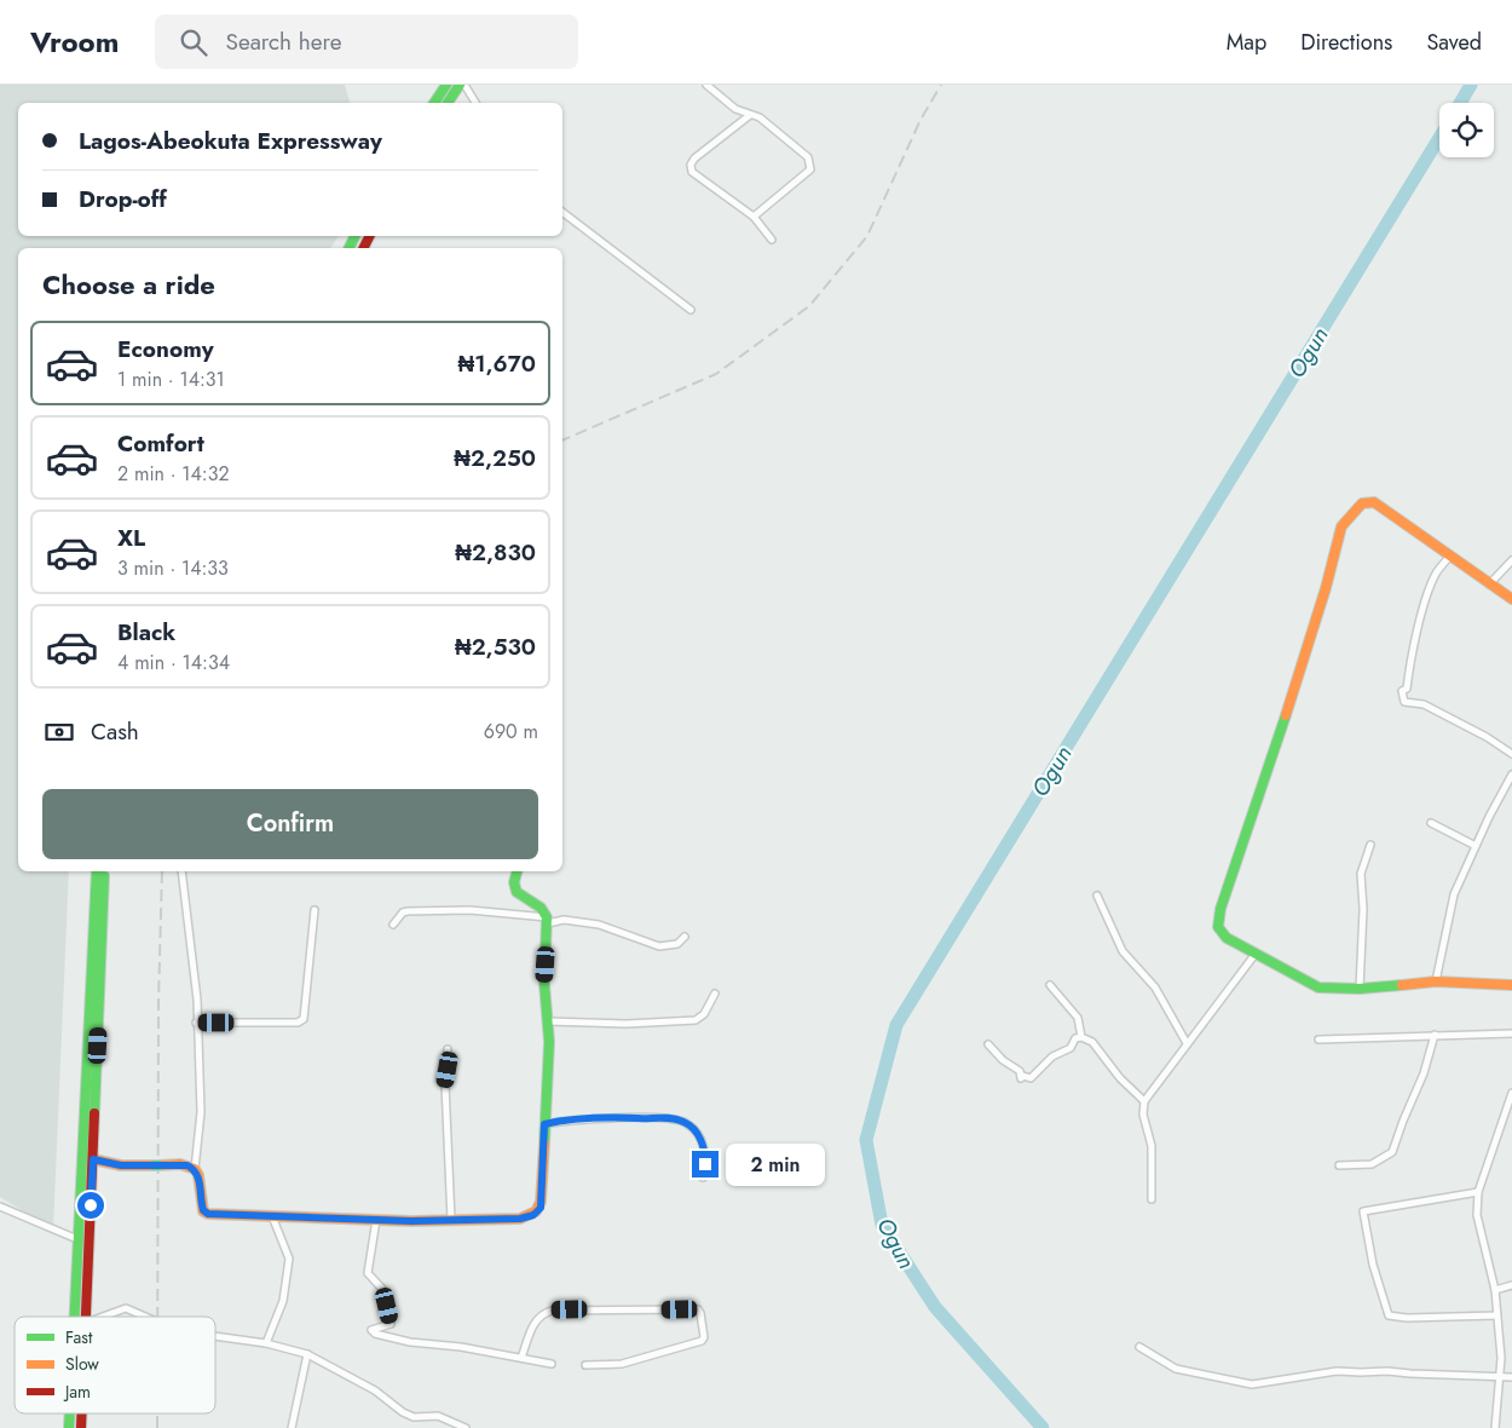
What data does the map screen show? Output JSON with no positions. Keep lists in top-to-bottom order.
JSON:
{
  "water": ["Ogun"],
  "legend": ["Fast", "Slow", "Jam"],
  "page": {
    "header": "Vroom",
    "search": "Search here",
    "nav": ["Map", "Directions", "Saved"],
    "banner": ["Lagos-Abeokuta Expressway", "Drop-off"],
    "heading": "Choose a ride",
    "list": [
      {
        "name": "Economy",
        "note": "1 min · 14:31",
        "value": "₦1,670"
      },
      {
        "name": "Comfort",
        "note": "2 min · 14:32",
        "value": "₦2,250"
      },
      {
        "name": "XL",
        "note": "3 min · 14:33",
        "value": "₦2,830"
      },
      {
        "name": "Black",
        "note": "4 min · 14:34",
        "value": "₦2,530"
      }
    ],
    "pay": ["Cash", "690 m"],
    "buttons": "Confirm",
    "bubble": "2 min"
  }
}
